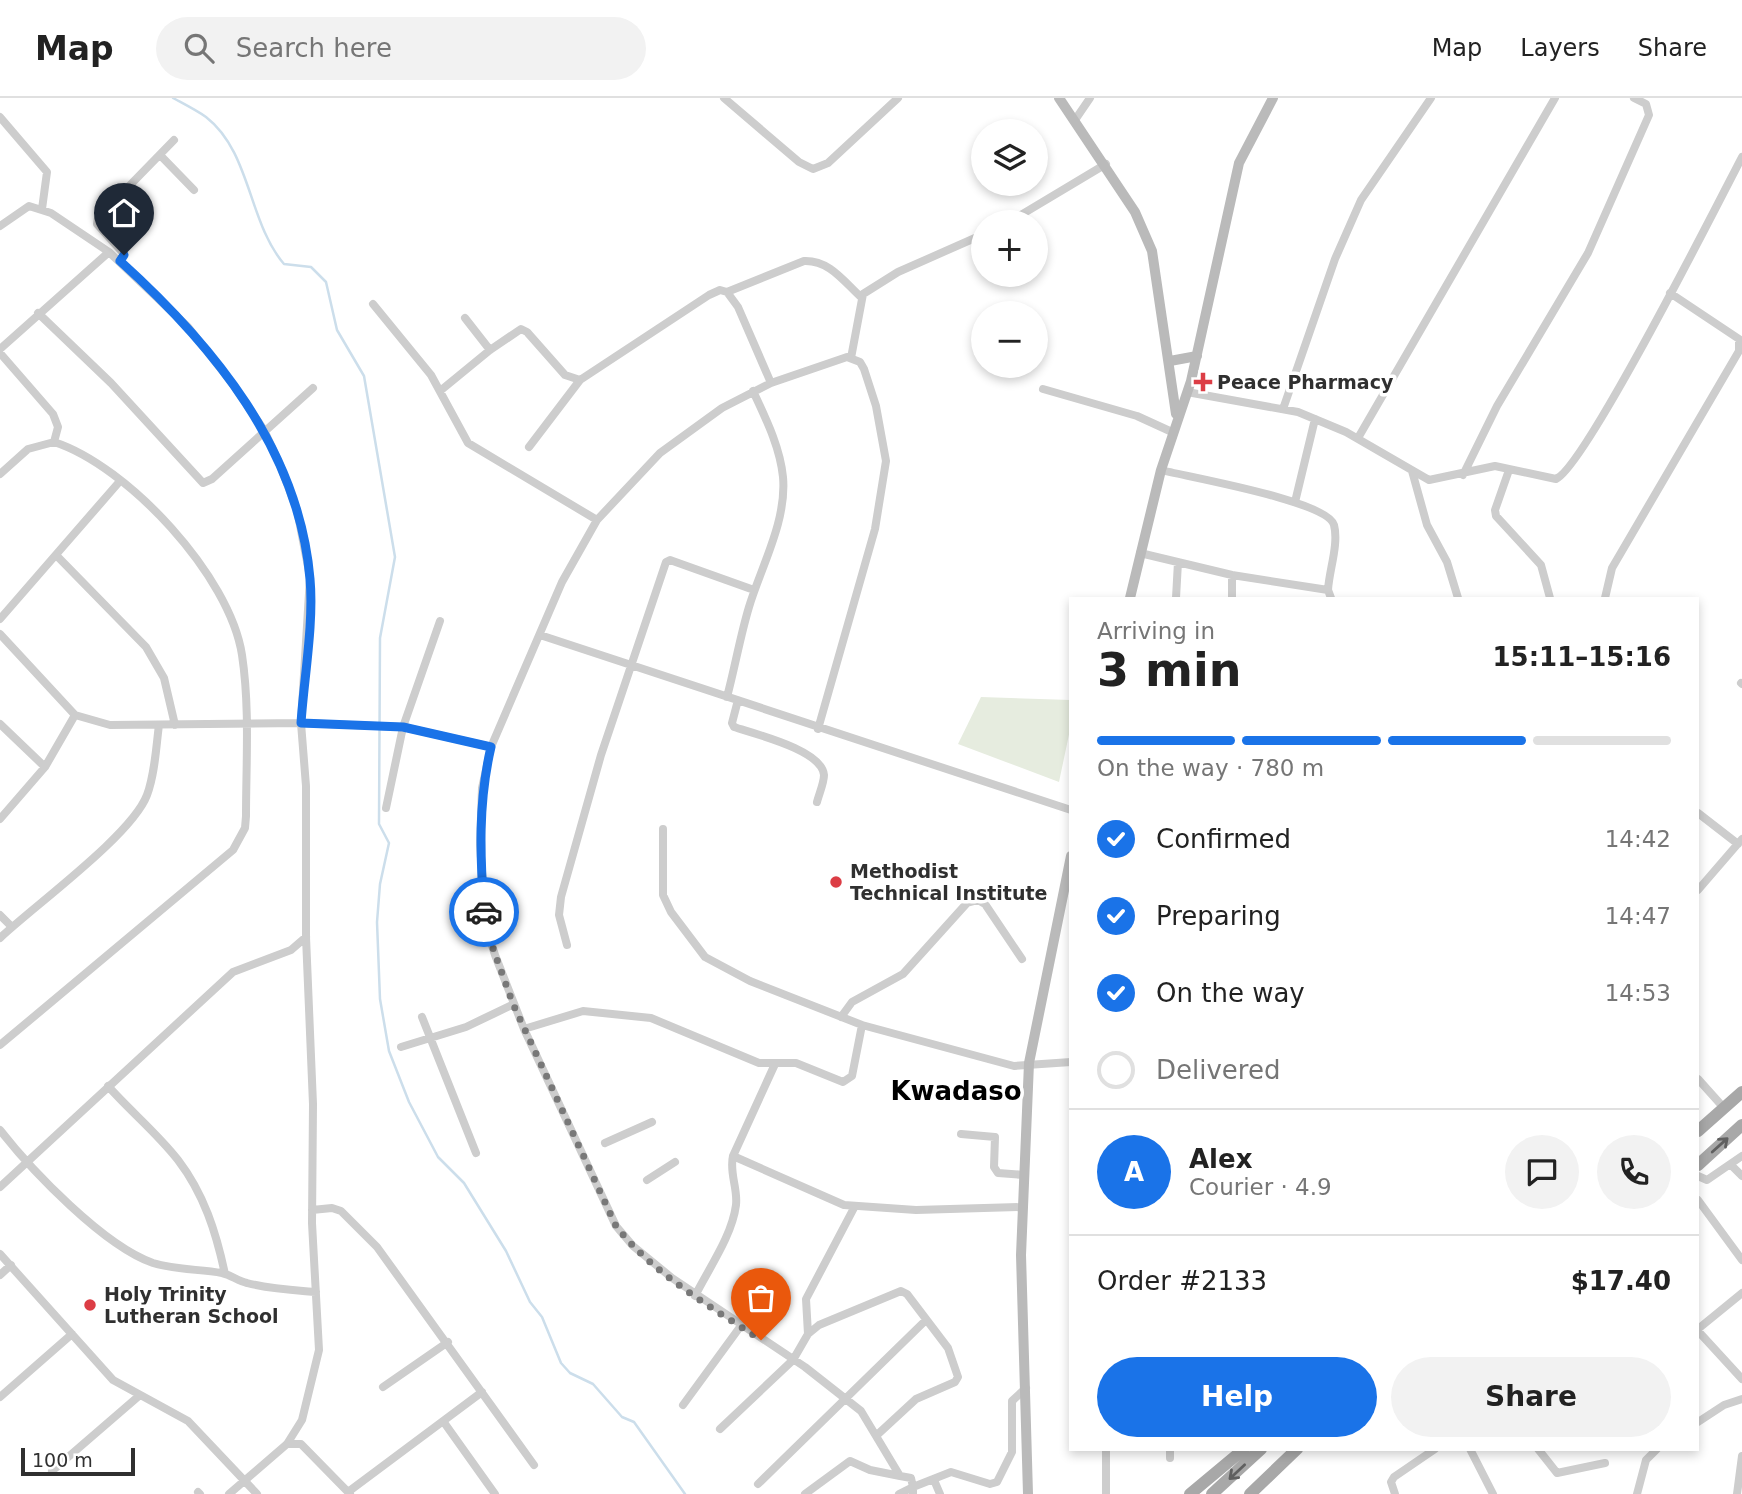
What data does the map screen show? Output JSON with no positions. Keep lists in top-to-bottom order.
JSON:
{
  "districts": ["Kwadaso"],
  "places": {
    "health": ["Peace Pharmacy"],
    "other": ["Methodist Technical Institute", "Holy Trinity Lutheran School"]
  },
  "scale_bar": "100 m",
  "page": {
    "header": "Map",
    "search": "Search here",
    "nav": ["Map", "Layers", "Share"],
    "map_buttons": ["+", "−"],
    "heading": ["3 min", "Arriving in", "15:11–15:16"],
    "panel": [
      "Alex",
      "Courier · 4.9",
      "Order #2133",
      "$17.40"
    ],
    "bar": "On the way · 780 m",
    "list": [
      ["Confirmed", "14:42"],
      ["Preparing", "14:47"],
      ["On the way", "14:53"],
      "Delivered"
    ],
    "round": "A",
    "buttons": ["Help", "Share"],
    "scale": "100 m"
  }
}
